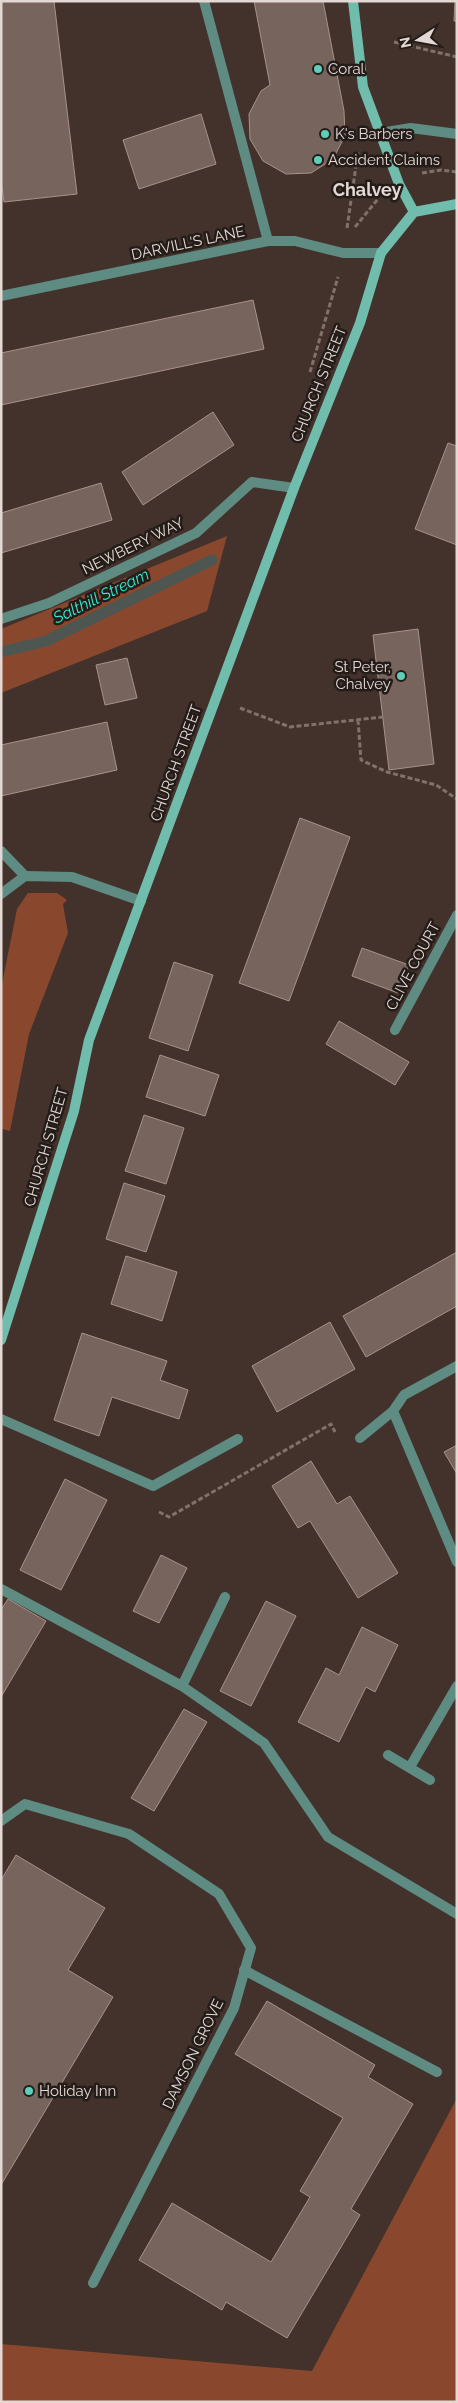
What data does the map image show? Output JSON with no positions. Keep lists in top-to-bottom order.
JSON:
{
  "streets": {
    "street": [
      "DARVILL'S LANE",
      "CHURCH STREET",
      "NEWBERY WAY",
      "CLIVE COURT",
      "DAMSON GROVE"
    ]
  },
  "crossings": [
    ["DARVILL'S LANE", "CHURCH STREET"],
    ["CHURCH STREET", "NEWBERY WAY"]
  ],
  "districts": ["Chalvey"],
  "water": ["Salthill Stream"],
  "places": [
    "Coral",
    "K's Barbers",
    "Accident Claims",
    "St Peter, Chalvey",
    "Holiday Inn"
  ],
  "north": "left"
}
